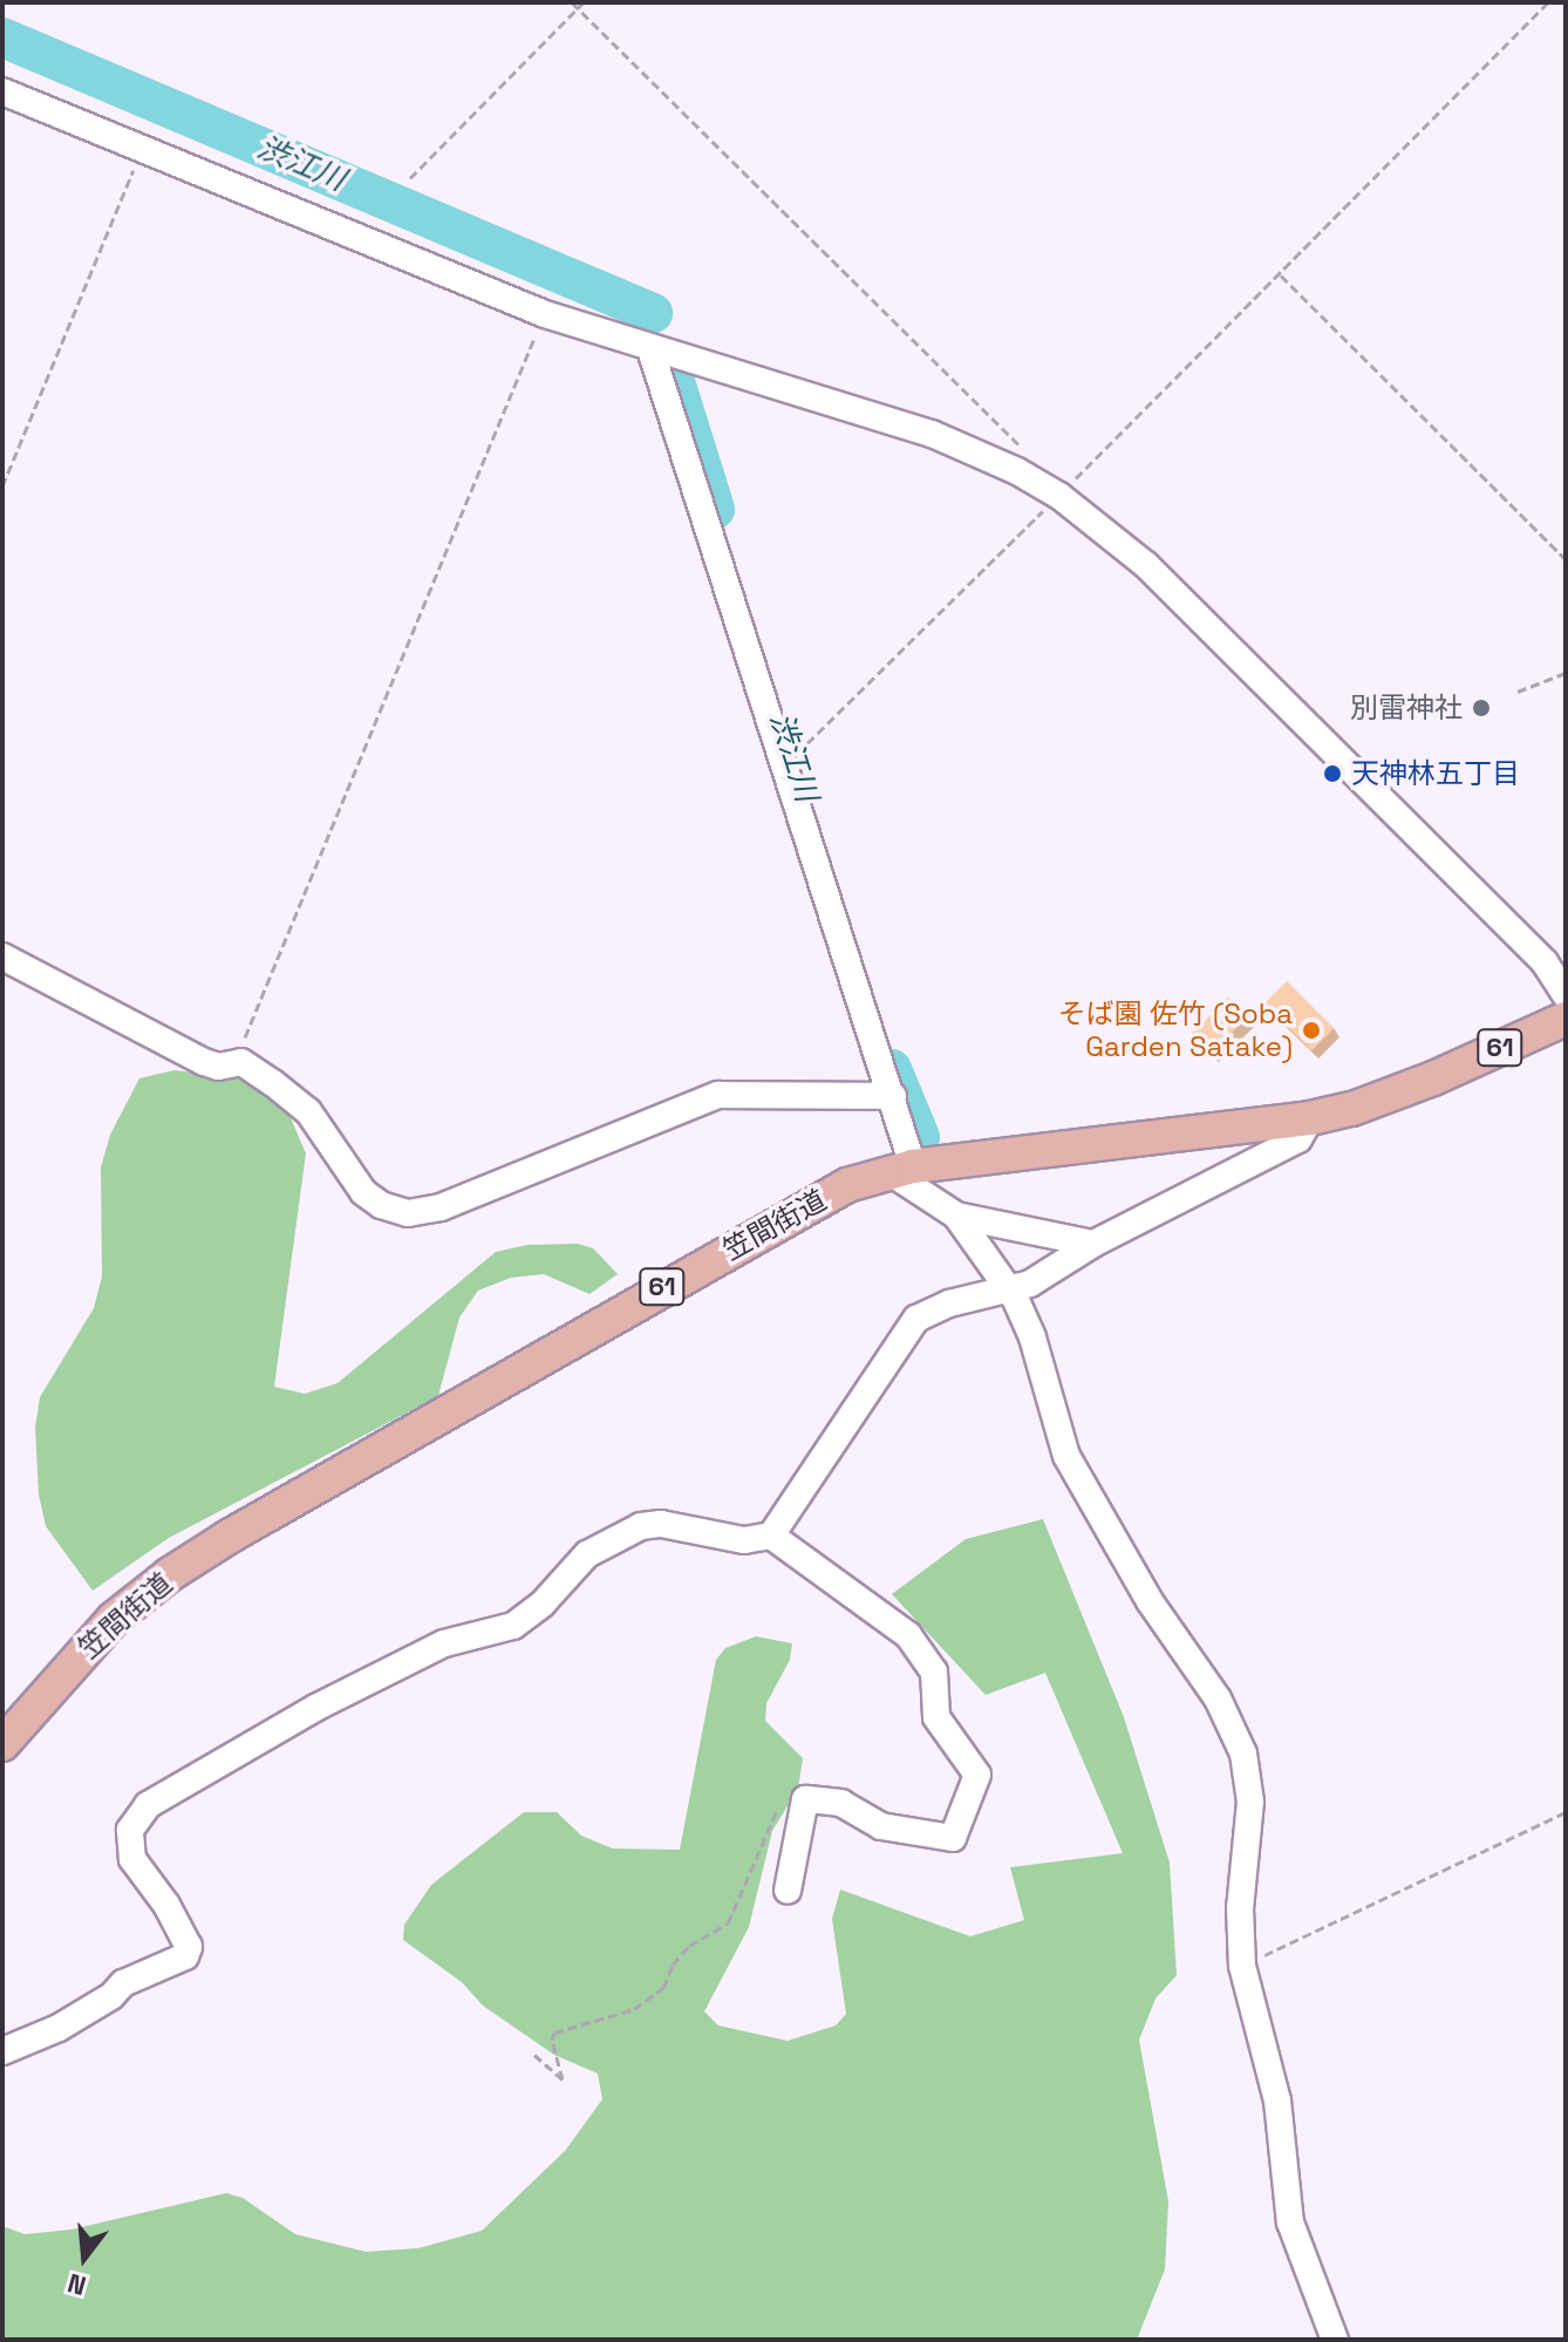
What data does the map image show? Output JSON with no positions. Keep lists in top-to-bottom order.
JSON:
{
  "streets": {
    "main road": ["61", "笠間街道"]
  },
  "water": ["渋江川"],
  "places": ["別雷神社", "天神林五丁目", "そば園 佐竹 (Soba Garden Satake)"],
  "north": "bottom"
}
